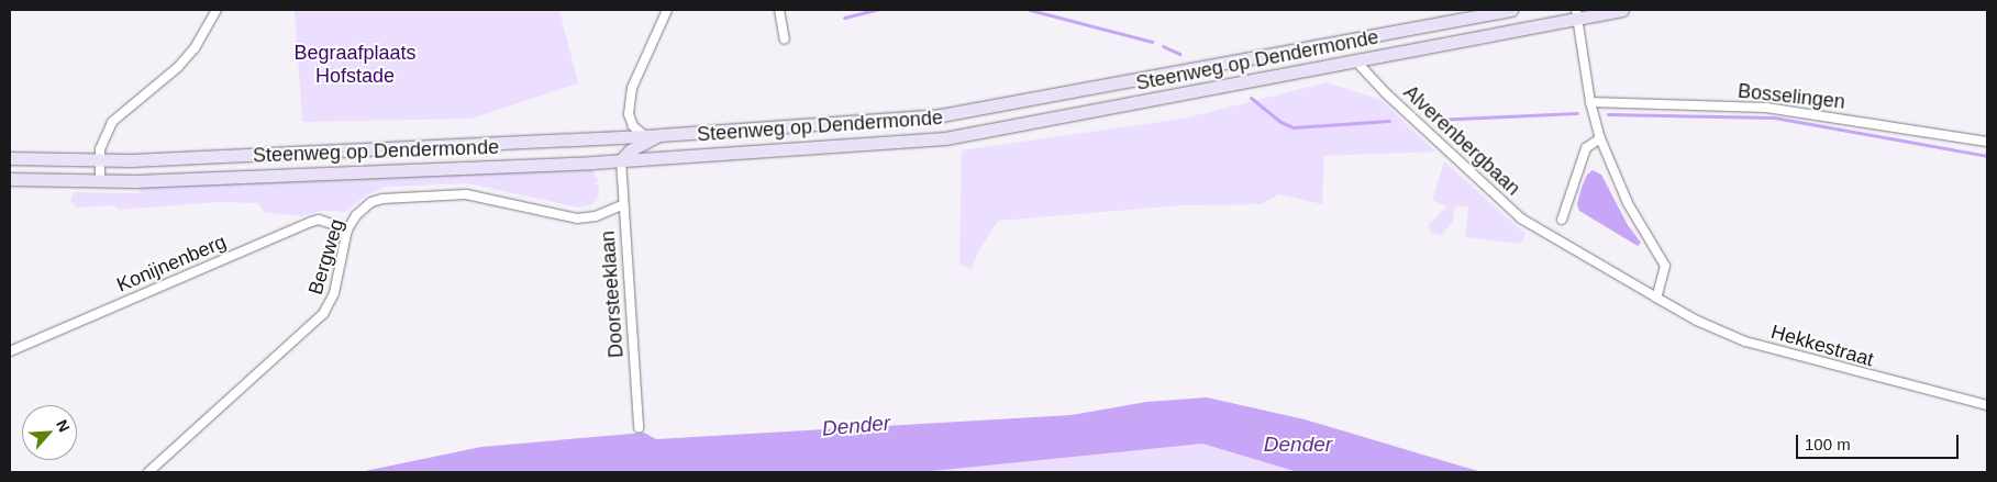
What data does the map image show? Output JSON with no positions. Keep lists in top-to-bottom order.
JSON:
{
  "streets": {
    "main road": ["Steenweg op Dendermonde"],
    "street": [
      "Bosselingen",
      "Alverenbergbaan",
      "Bergweg",
      "Konijnenberg",
      "Doorsteeklaan",
      "Hekkestraat"
    ]
  },
  "crossings": [
    ["Steenweg op Dendermonde", "Alverenbergbaan"],
    ["Steenweg op Dendermonde", "Doorsteeklaan"],
    ["Alverenbergbaan", "Hekkestraat"],
    ["Bergweg", "Konijnenberg"],
    ["Bergweg", "Doorsteeklaan"]
  ],
  "water": ["Dender"],
  "parks": ["Begraafplaats Hofstade"],
  "scale_bar": "100 m",
  "north": "top right"
}
